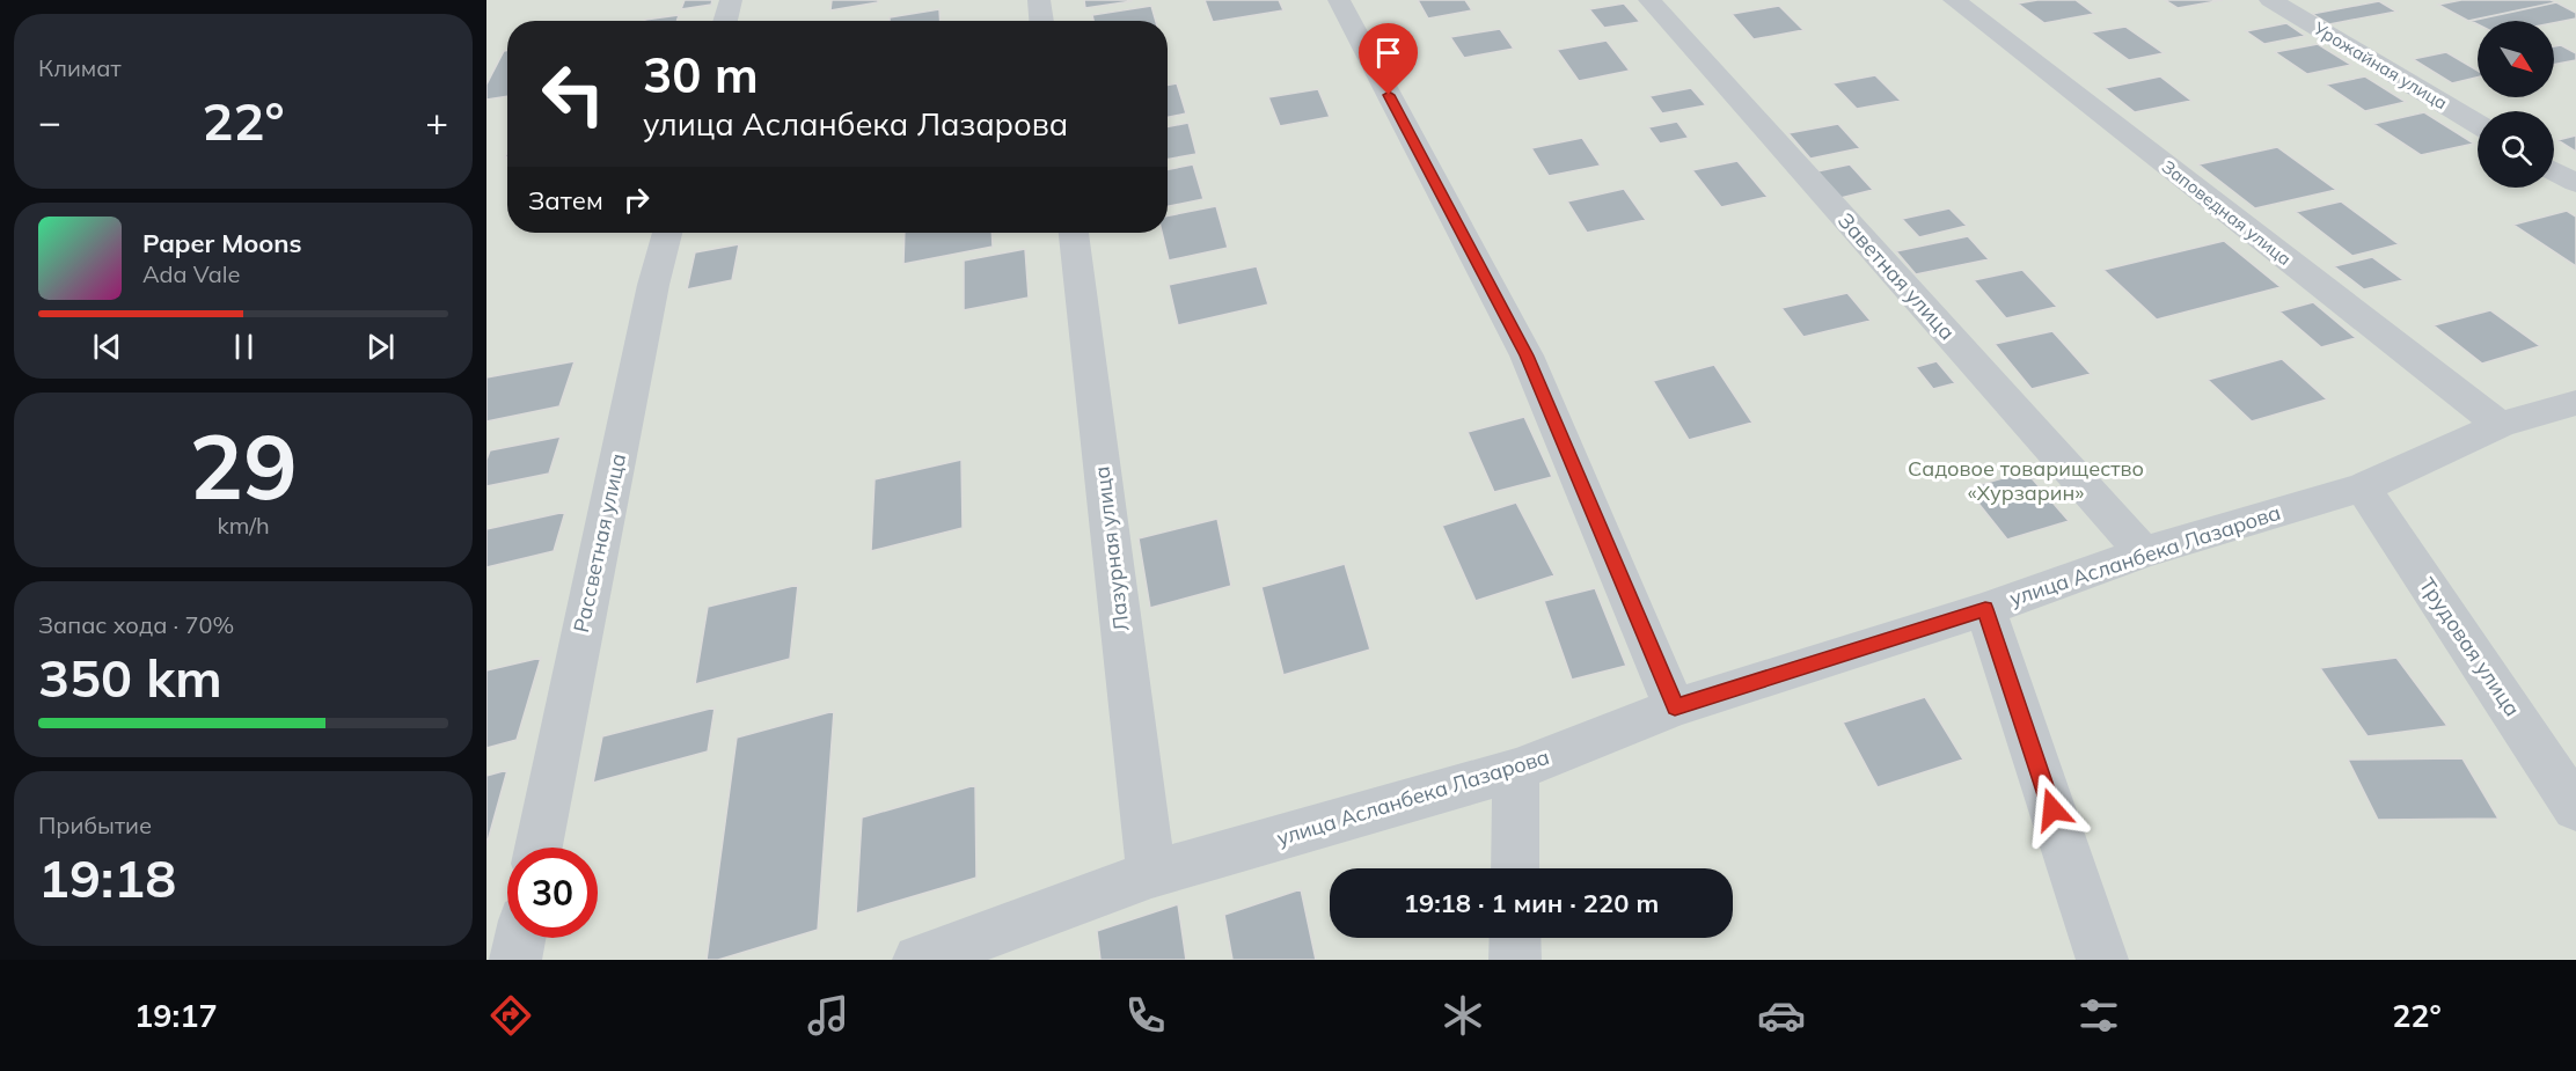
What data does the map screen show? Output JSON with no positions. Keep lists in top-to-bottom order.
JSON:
{
  "streets": {
    "street": [
      "Урожайная улица",
      "Заповедная улица",
      "Заветная улица",
      "Рассветная улица",
      "Лазурная улица",
      "улица Асланбека Лазарова",
      "Трудовая улица"
    ]
  },
  "crossings": [
    ["Заповедная улица", "улица Асланбека Лазарова"],
    ["Заветная улица", "улица Асланбека Лазарова"],
    ["Лазурная улица", "улица Асланбека Лазарова"],
    ["улица Асланбека Лазарова", "Трудовая улица"]
  ],
  "parks": ["Садовое товарищество «Хурзарин»"],
  "north": "bottom right",
  "page": {
    "tile": [
      "Климат",
      ["29", "km/h"],
      ["Запас хода · 70%", "350 km"],
      ["Прибытие", "19:18"]
    ],
    "turn": ["30 m", "улица Асланбека Лазарова"],
    "heat": ["−", "22°", "+"],
    "then": "Затем",
    "song": ["Paper Moons", "Ada Vale"],
    "limit": "30",
    "trip": "19:18 · 1 мин · 220 m",
    "tabs": ["19:17", "22°"]
  }
}
